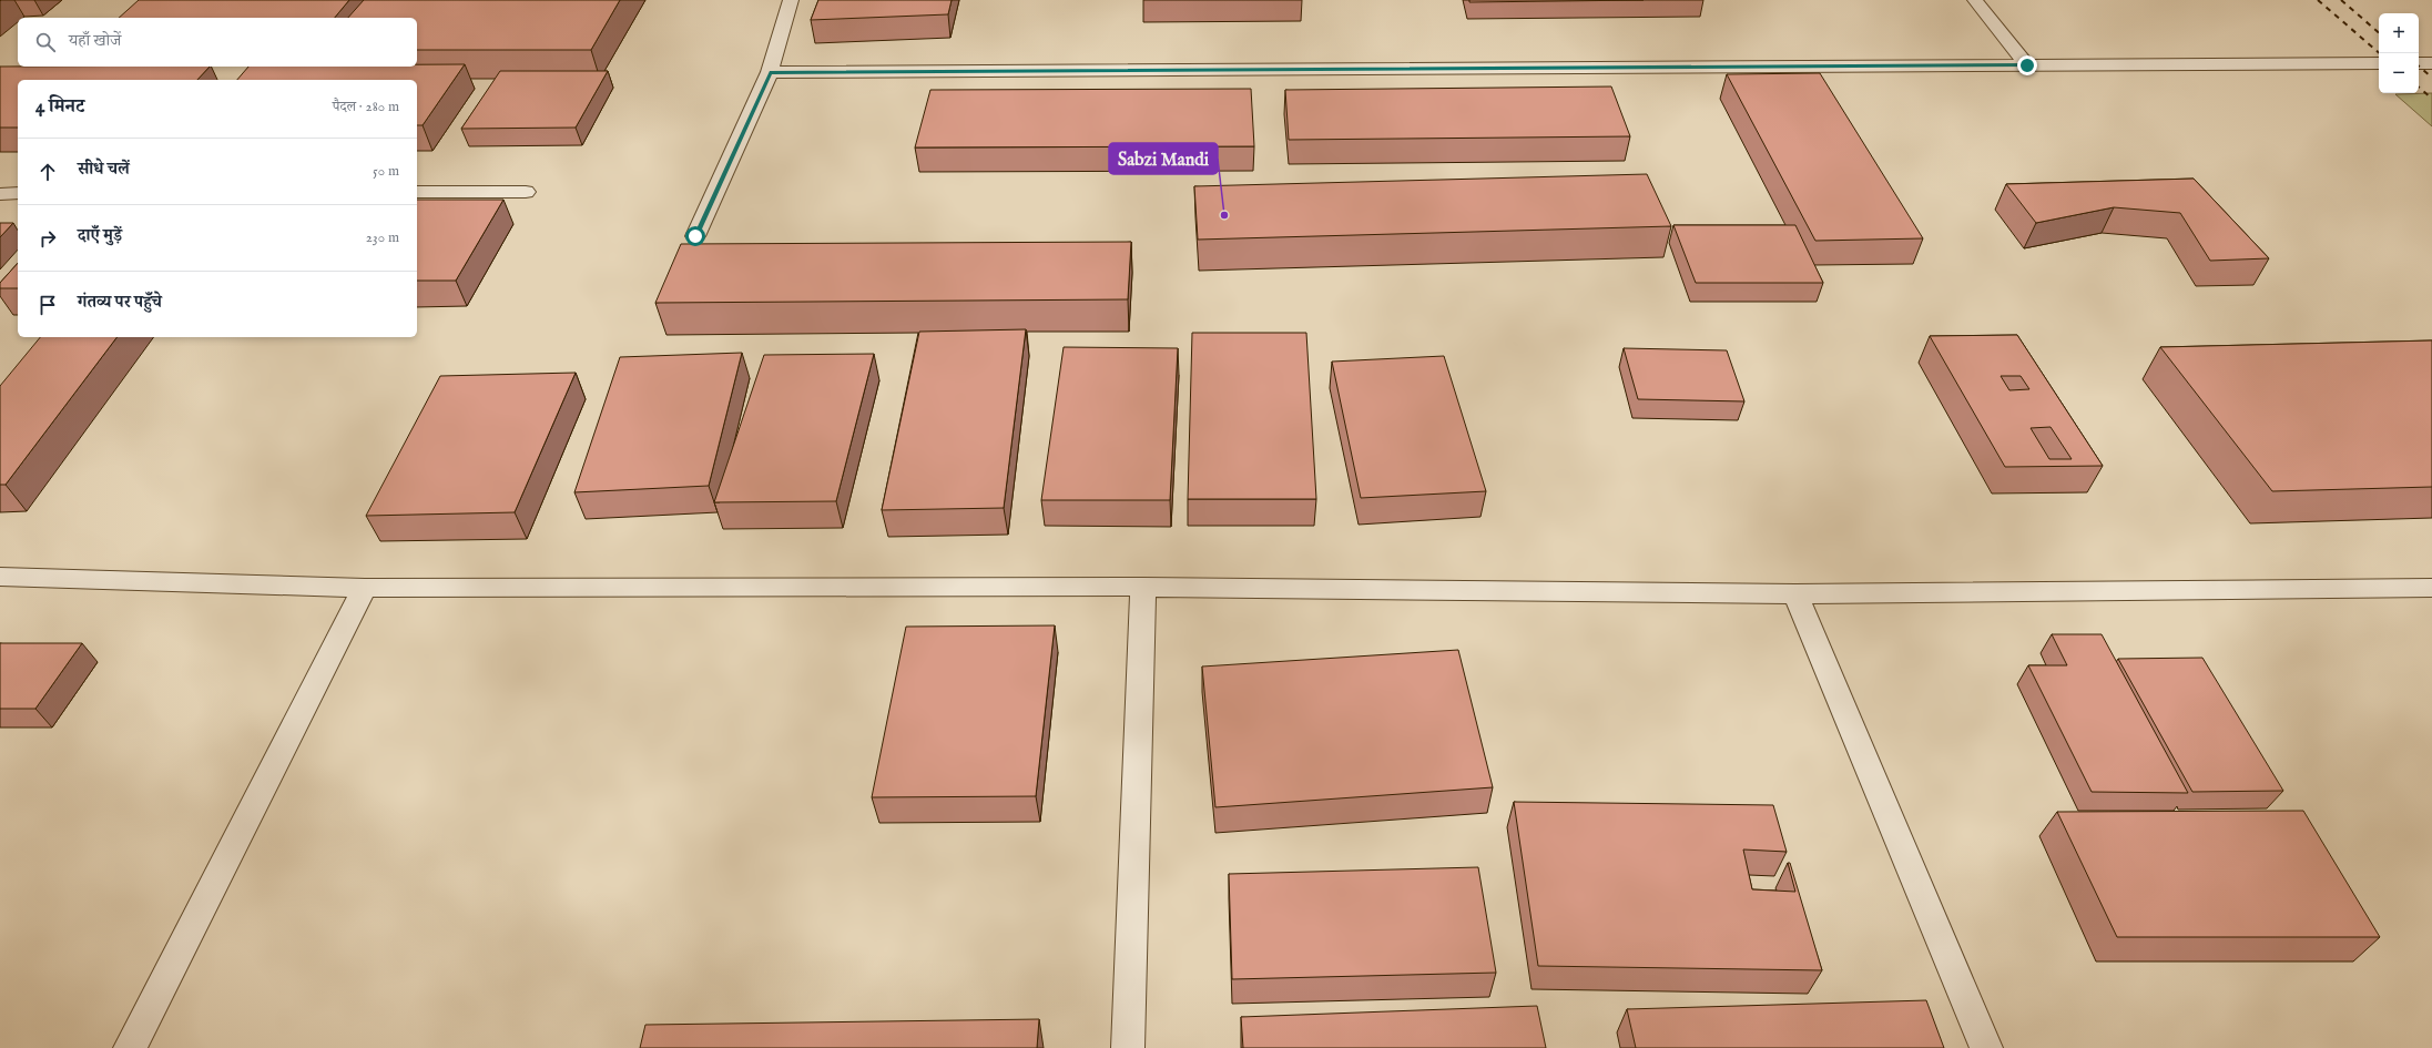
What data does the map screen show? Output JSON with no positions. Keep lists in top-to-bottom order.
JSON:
{
  "places": ["Sabzi Mandi"],
  "page": {
    "map_buttons": ["+", "−"],
    "search": "यहाँ खोजें",
    "heading": ["4 मिनट", "पैदल · 280 m"],
    "list": [
      ["सीधे चलें", "50 m"],
      ["दाएँ मुड़ें", "230 m"],
      "गंतव्य पर पहुँचे"
    ]
  }
}
